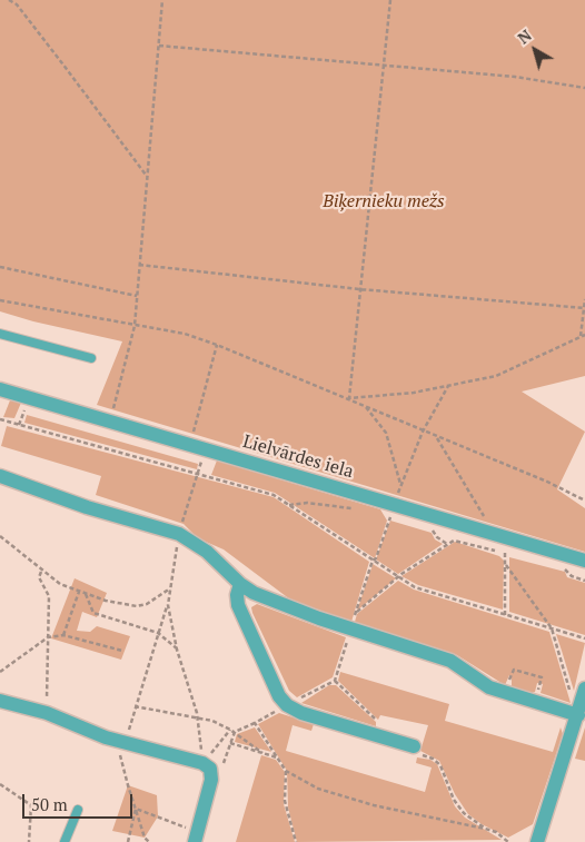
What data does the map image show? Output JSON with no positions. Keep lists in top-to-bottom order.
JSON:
{
  "streets": {
    "street": ["Lielvārdes iela"]
  },
  "parks": ["Biķernieku mežs"],
  "scale_bar": "50 m",
  "north": "top left"
}
